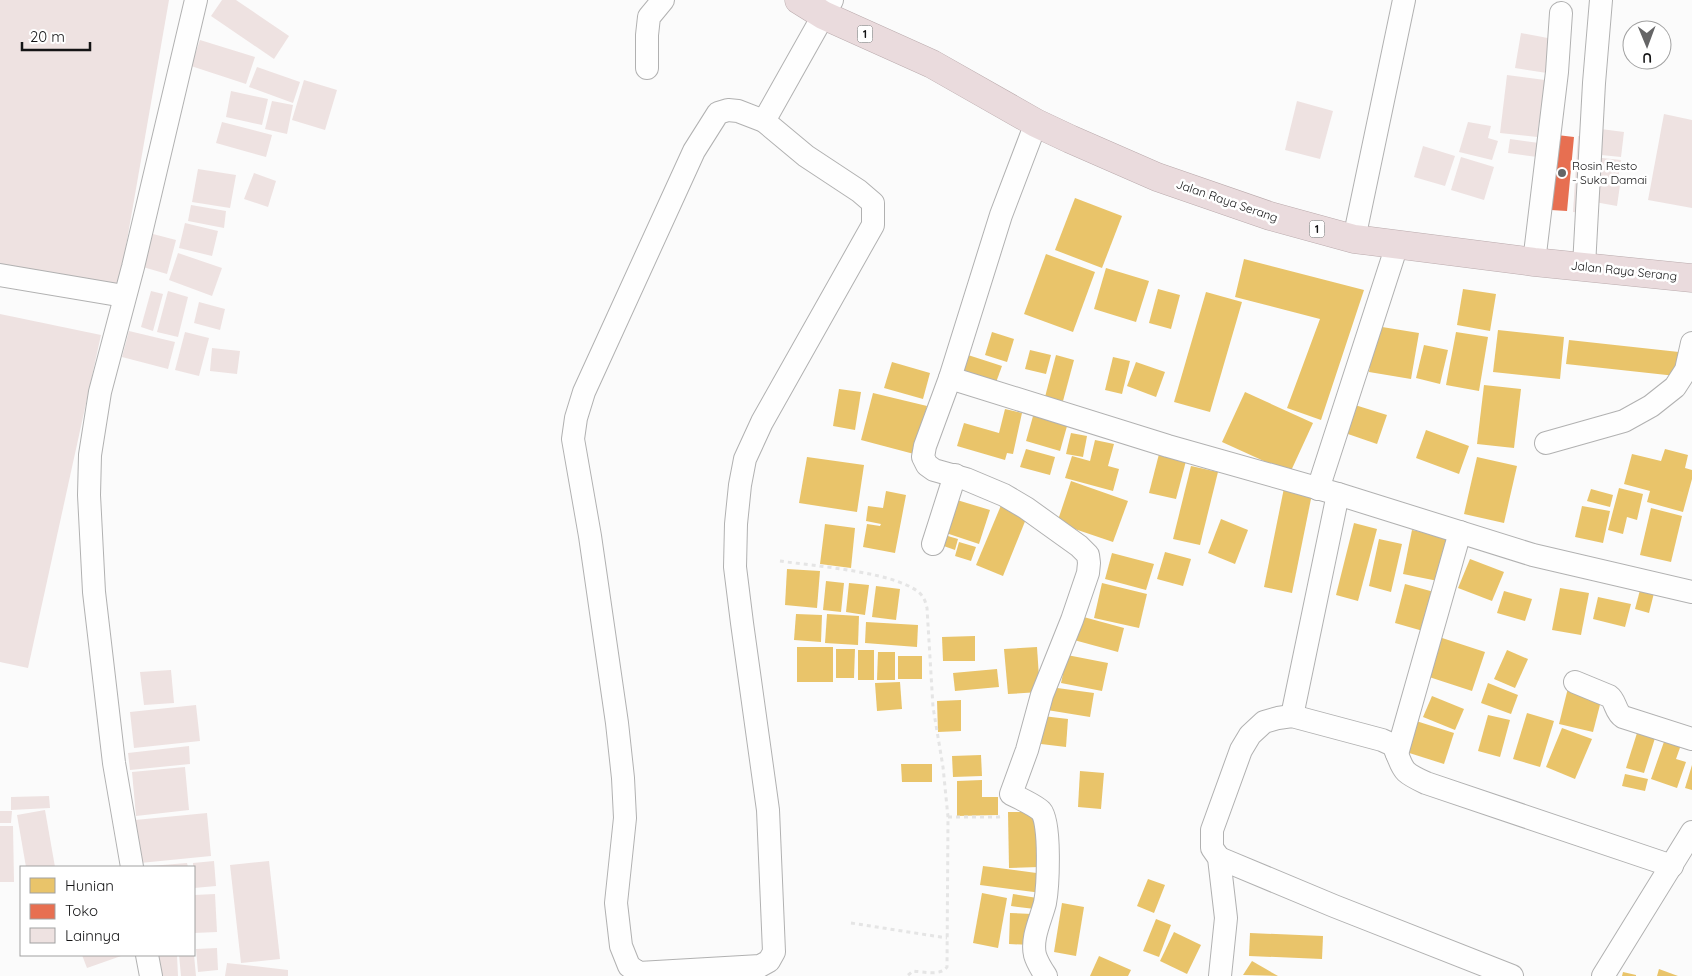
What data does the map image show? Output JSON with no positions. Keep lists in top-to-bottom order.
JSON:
{
  "streets": {
    "highway": ["1", "Jalan Raya Serang"]
  },
  "places": ["Rosin Resto - Suka Damai"],
  "legend": ["Hunian", "Toko", "Lainnya"],
  "scale_bar": "20 m",
  "north": "bottom"
}
